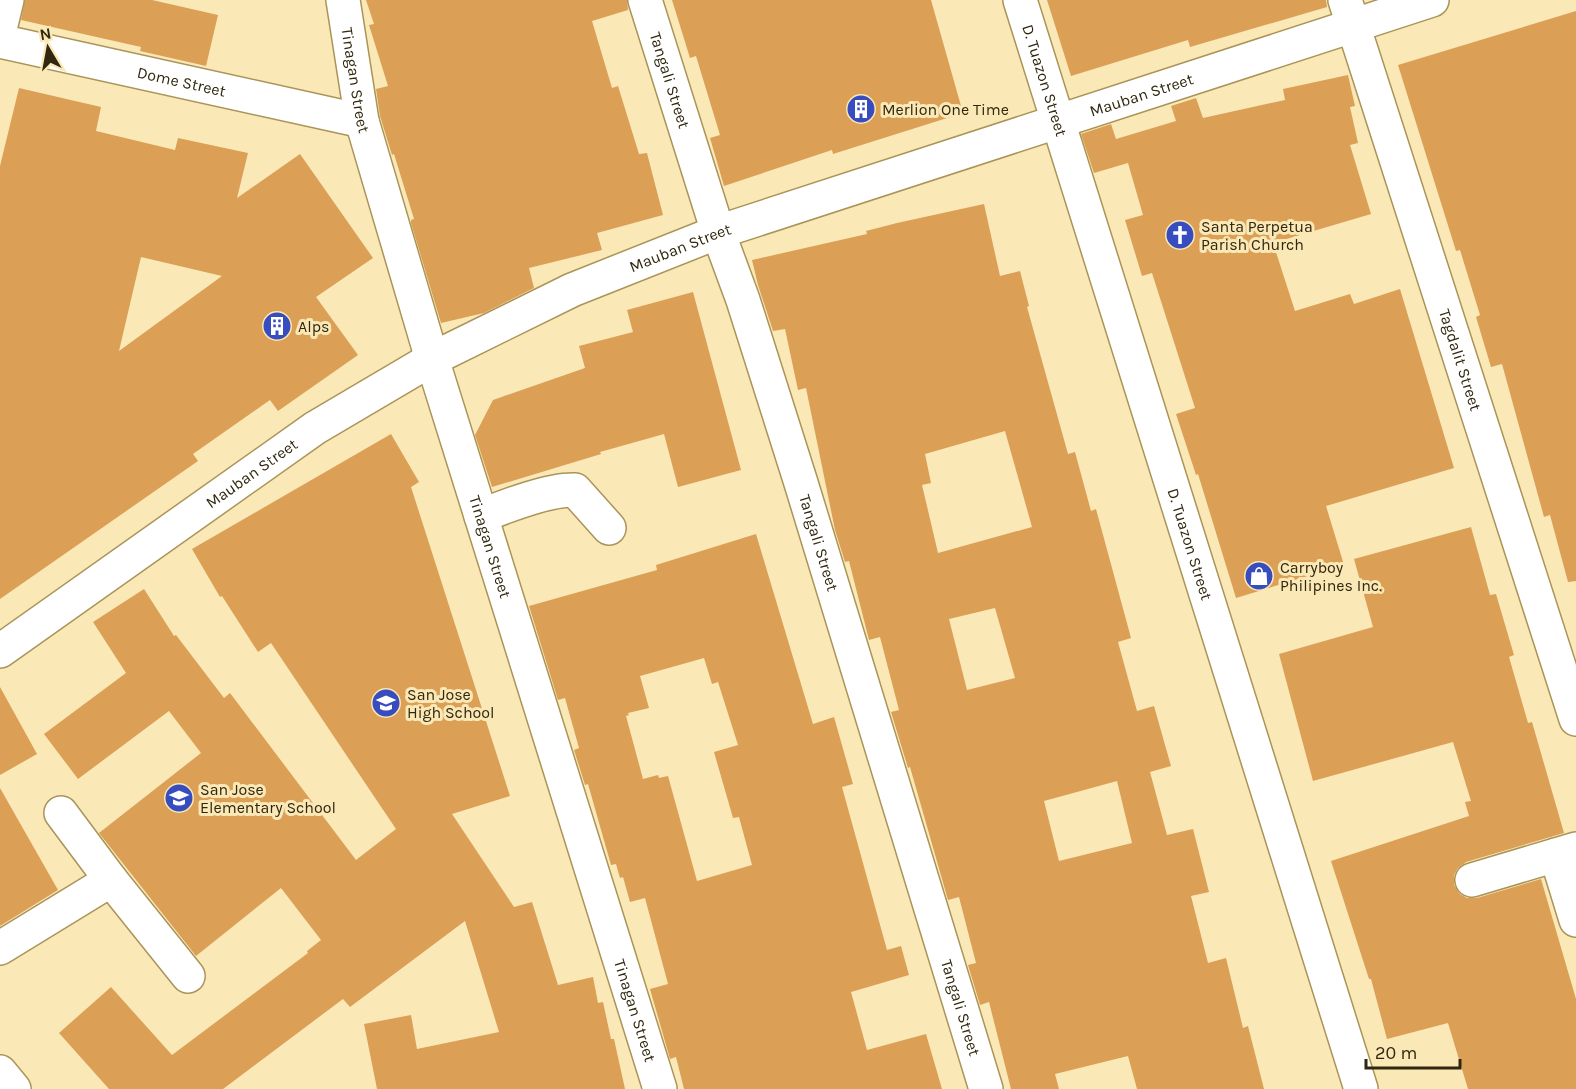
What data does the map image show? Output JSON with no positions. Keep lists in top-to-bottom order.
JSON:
{
  "streets": {
    "street": [
      "Tinagan Street",
      "Dome Street",
      "Tangali Street",
      "D. Tuazon Street",
      "Mauban Street",
      "Tagdalit Street"
    ]
  },
  "crossings": [
    ["Tinagan Street", "Dome Street"],
    ["Tinagan Street", "Mauban Street"],
    ["Tangali Street", "Mauban Street"],
    ["D. Tuazon Street", "Mauban Street"],
    ["Mauban Street", "Tagdalit Street"]
  ],
  "places": {
    "building": ["Merlion One Time", "Alps"],
    "church": ["Santa Perpetua Parish Church"],
    "shop": ["Carryboy Philipines Inc."],
    "school or university": ["San Jose High School", "San Jose Elementary School"]
  },
  "scale_bar": "20 m",
  "north": "top"
}
